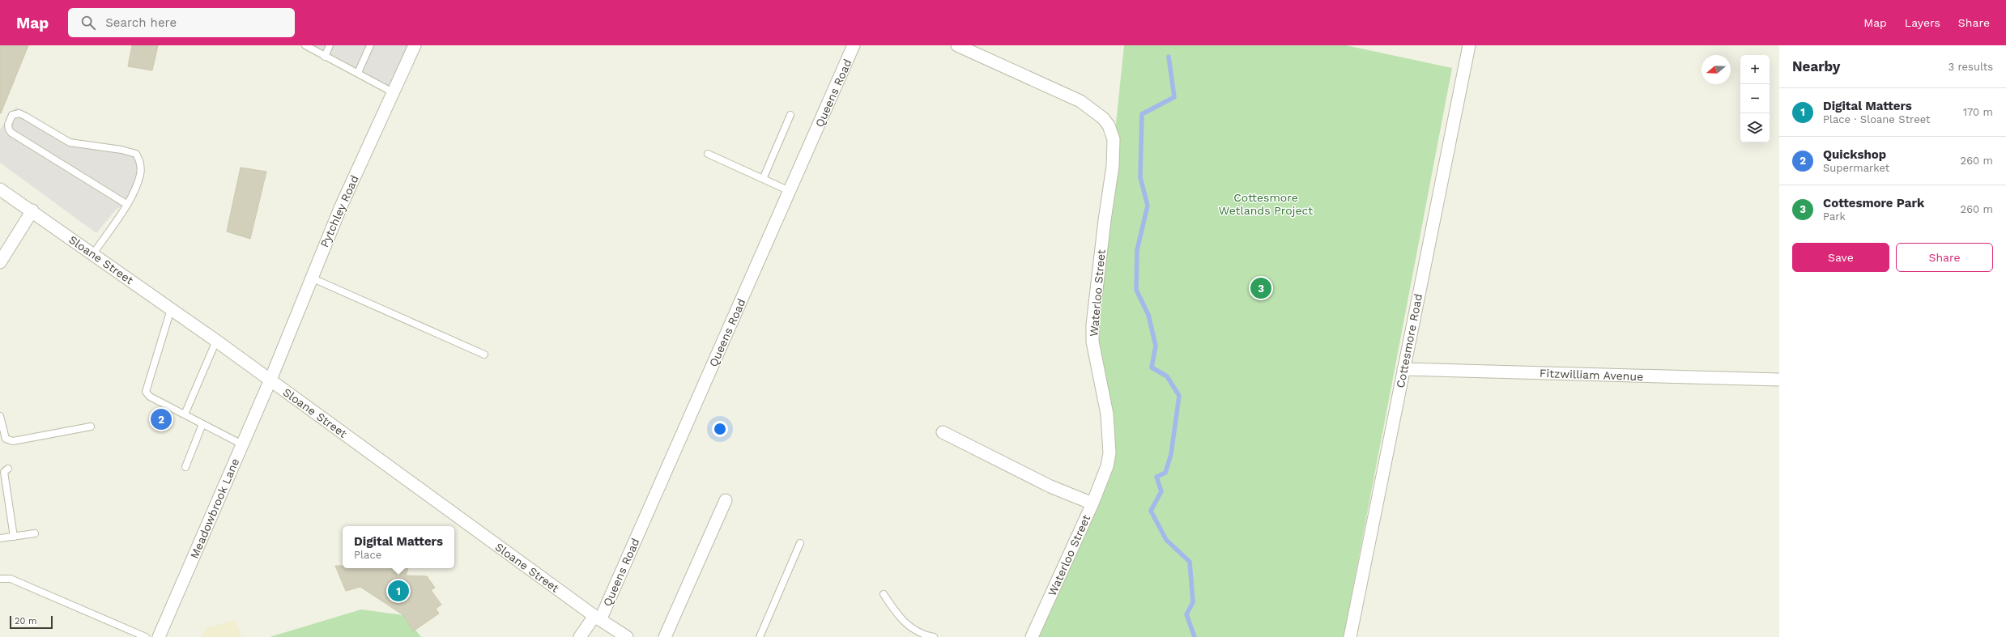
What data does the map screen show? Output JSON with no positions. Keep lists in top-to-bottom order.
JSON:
{
  "streets": {
    "street": [
      "Queens Road",
      "Pytchley Road",
      "Sloane Street",
      "Waterloo Street",
      "Cottesmore Road",
      "Fitzwilliam Avenue",
      "Meadowbrook Lane"
    ]
  },
  "crossings": [
    ["Queens Road", "Sloane Street"],
    ["Pytchley Road", "Sloane Street"],
    ["Pytchley Road", "Meadowbrook Lane"],
    ["Sloane Street", "Meadowbrook Lane"],
    ["Cottesmore Road", "Fitzwilliam Avenue"]
  ],
  "parks": ["Cottesmore Wetlands Project"],
  "scale_bar": "20 m",
  "north": "left",
  "page": {
    "header": "Map",
    "search": "Search here",
    "nav": ["Map", "Layers", "Share"],
    "heading": ["Nearby", "3 results"],
    "map_buttons": ["+", "−"],
    "list": [
      {
        "mark": "1",
        "name": "Digital Matters",
        "note": "Place · Sloane Street",
        "value": "170 m"
      },
      {
        "mark": "2",
        "name": "Quickshop",
        "note": "Supermarket",
        "value": "260 m"
      },
      {
        "mark": "3",
        "name": "Cottesmore Park",
        "note": "Park",
        "value": "260 m"
      }
    ],
    "buttons": ["Save", "Share"],
    "pins": ["3", "2", "1"],
    "popup": ["Digital Matters", "Place"],
    "scale": "20 m"
  }
}
